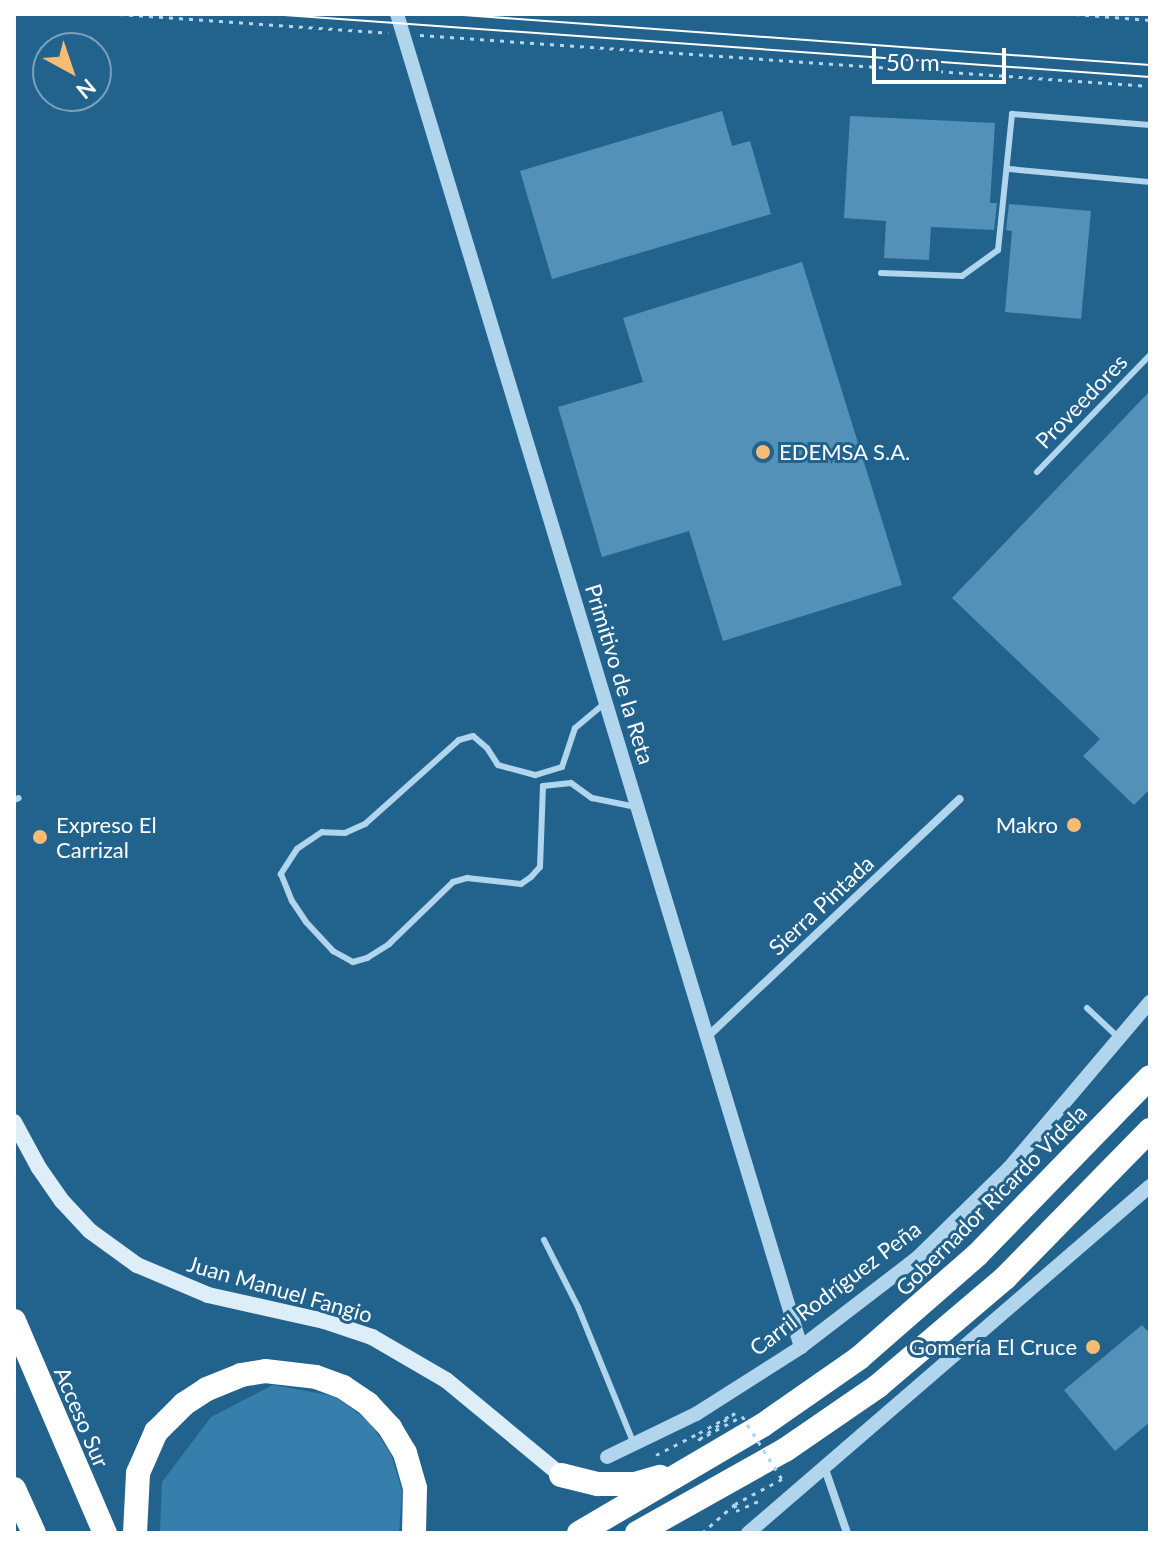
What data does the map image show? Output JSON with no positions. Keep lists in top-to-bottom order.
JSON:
{
  "streets": {
    "highway": ["Gobernador Ricardo Videla", "Acceso Sur"],
    "main road": ["Juan Manuel Fangio"],
    "street": ["Primitivo de la Reta", "Sierra Pintada", "Carril Rodríguez Peña"],
    "lane": ["Proveedores"]
  },
  "crossings": [
    ["Primitivo de la Reta", "Sierra Pintada"],
    ["Primitivo de la Reta", "Carril Rodríguez Peña"]
  ],
  "places": [
    "EDEMSA S.A.",
    "Makro",
    "Expreso El Carrizal",
    "Gomería El Cruce"
  ],
  "scale_bar": "50 m",
  "north": "bottom right"
}
